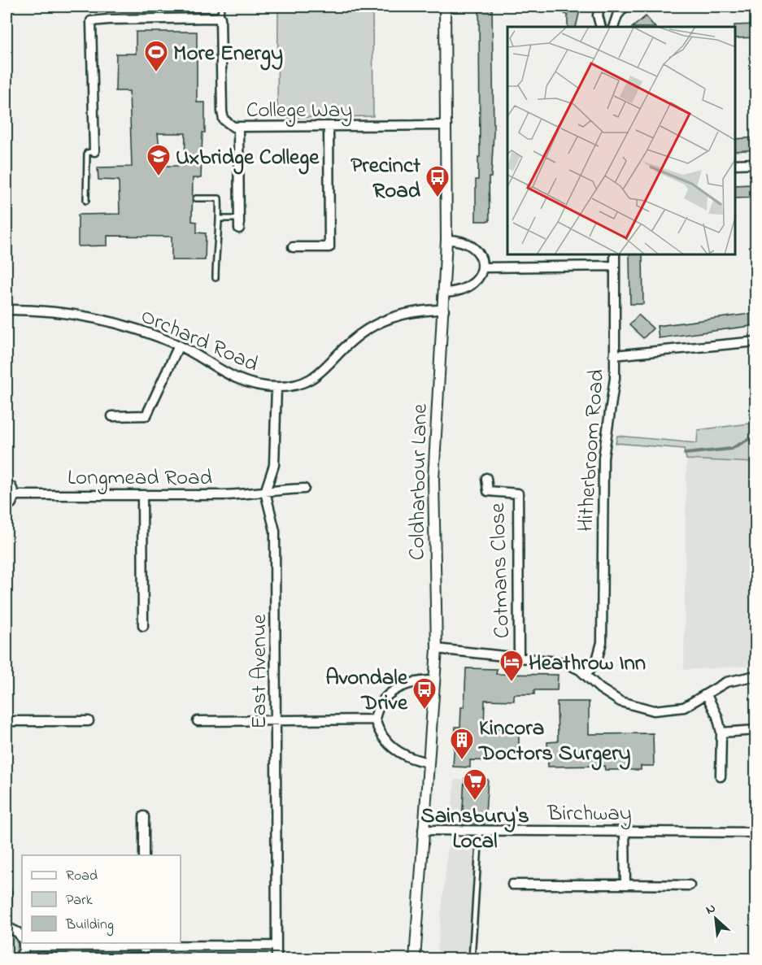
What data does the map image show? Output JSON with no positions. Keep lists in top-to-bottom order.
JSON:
{
  "streets": {
    "street": [
      "College Way",
      "Orchard Road",
      "Hitherbroom Road",
      "Longmead Road",
      "Coldharbour Lane",
      "Cotmans Close",
      "East Avenue",
      "Birchway"
    ]
  },
  "crossings": [
    ["College Way", "Coldharbour Lane"],
    ["Orchard Road", "Coldharbour Lane"],
    ["Longmead Road", "East Avenue"],
    ["Coldharbour Lane", "Birchway"]
  ],
  "places": {
    "sports": ["More Energy"],
    "school or university": ["Uxbridge College"],
    "bus stop": ["Precinct Road", "Avondale Drive"],
    "hotel": ["Heathrow Inn"],
    "building": ["Kincora Doctors Surgery"],
    "supermarket": ["Sainsbury's Local"]
  },
  "legend": ["Road", "Park", "Building"],
  "north": "top left"
}
